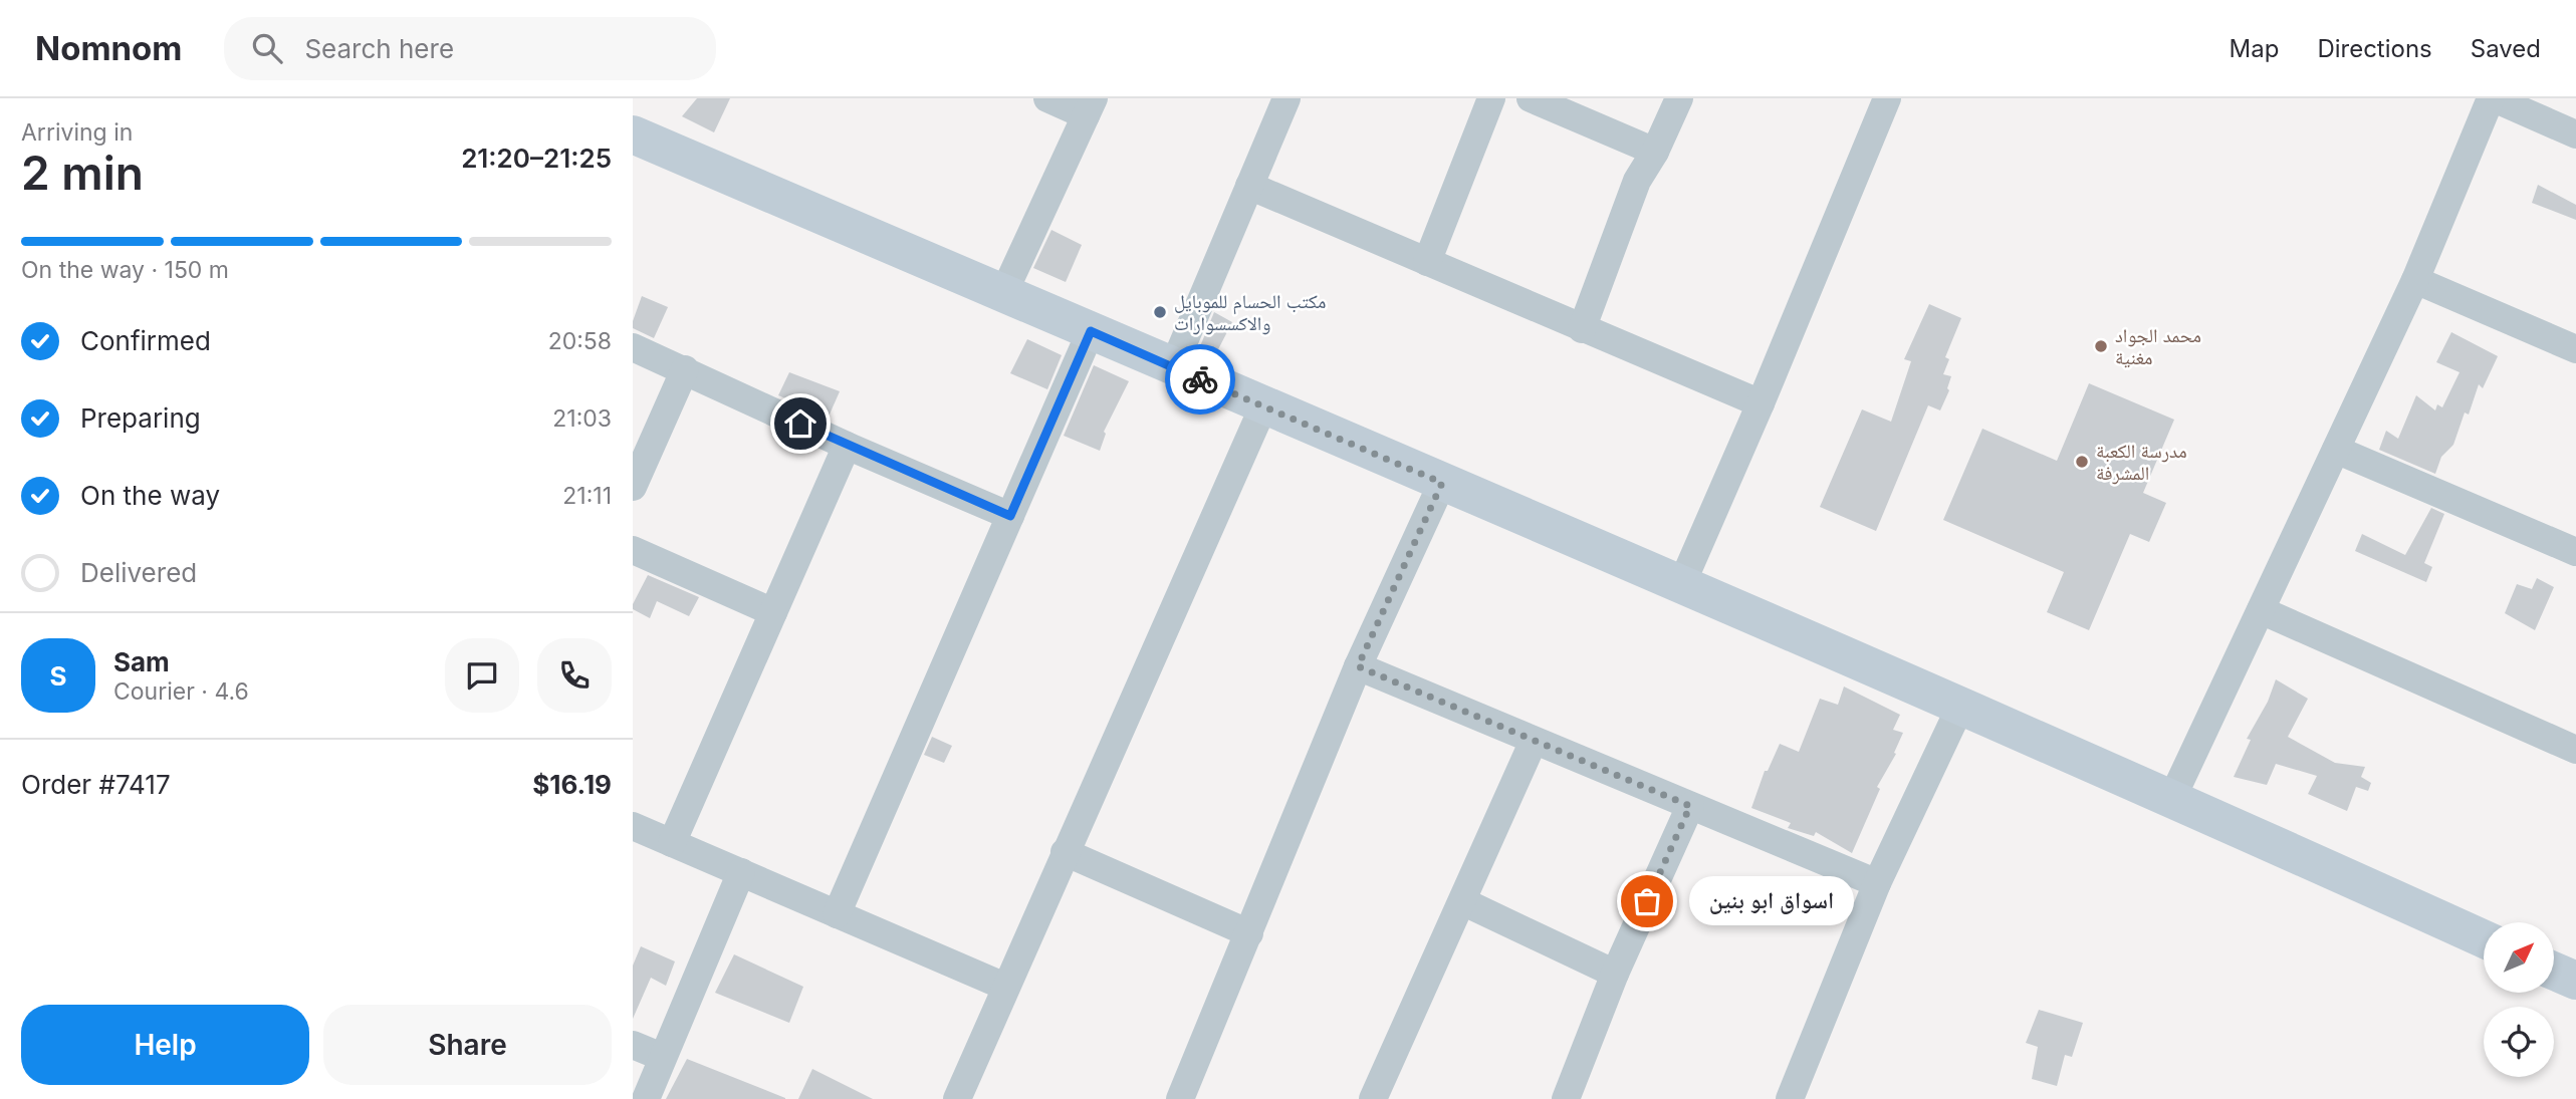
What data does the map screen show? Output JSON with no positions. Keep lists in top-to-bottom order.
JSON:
{
  "places": [
    "مكتب الحسام للموبايل والاكسسوارات",
    "محمد الجواد مغنية",
    "مدرسة الكعبة المشرفة",
    "اسواق ابو بنين"
  ],
  "north": "top right",
  "page": {
    "header": "Nomnom",
    "search": "Search here",
    "nav": ["Map", "Directions", "Saved"],
    "heading": ["2 min", "Arriving in", "21:20–21:25"],
    "panel": [
      "Sam",
      "Courier · 4.6",
      "Order #7417",
      "$16.19"
    ],
    "bar": "On the way · 150 m",
    "list": [
      ["Confirmed", "20:58"],
      ["Preparing", "21:03"],
      ["On the way", "21:11"],
      "Delivered"
    ],
    "round": "S",
    "bubble": "اسواق ابو بنين",
    "buttons": ["Help", "Share"]
  }
}
